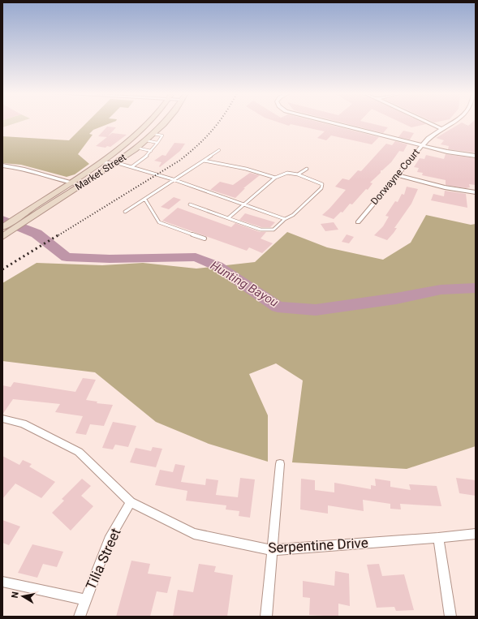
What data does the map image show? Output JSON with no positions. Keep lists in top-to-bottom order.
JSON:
{
  "streets": {
    "main road": ["Market Street"],
    "street": ["Dorwayne Court", "Serpentine Drive", "Tilia Street"]
  },
  "crossings": [
    ["Serpentine Drive", "Tilia Street"]
  ],
  "water": ["Hunting Bayou"],
  "north": "left"
}
